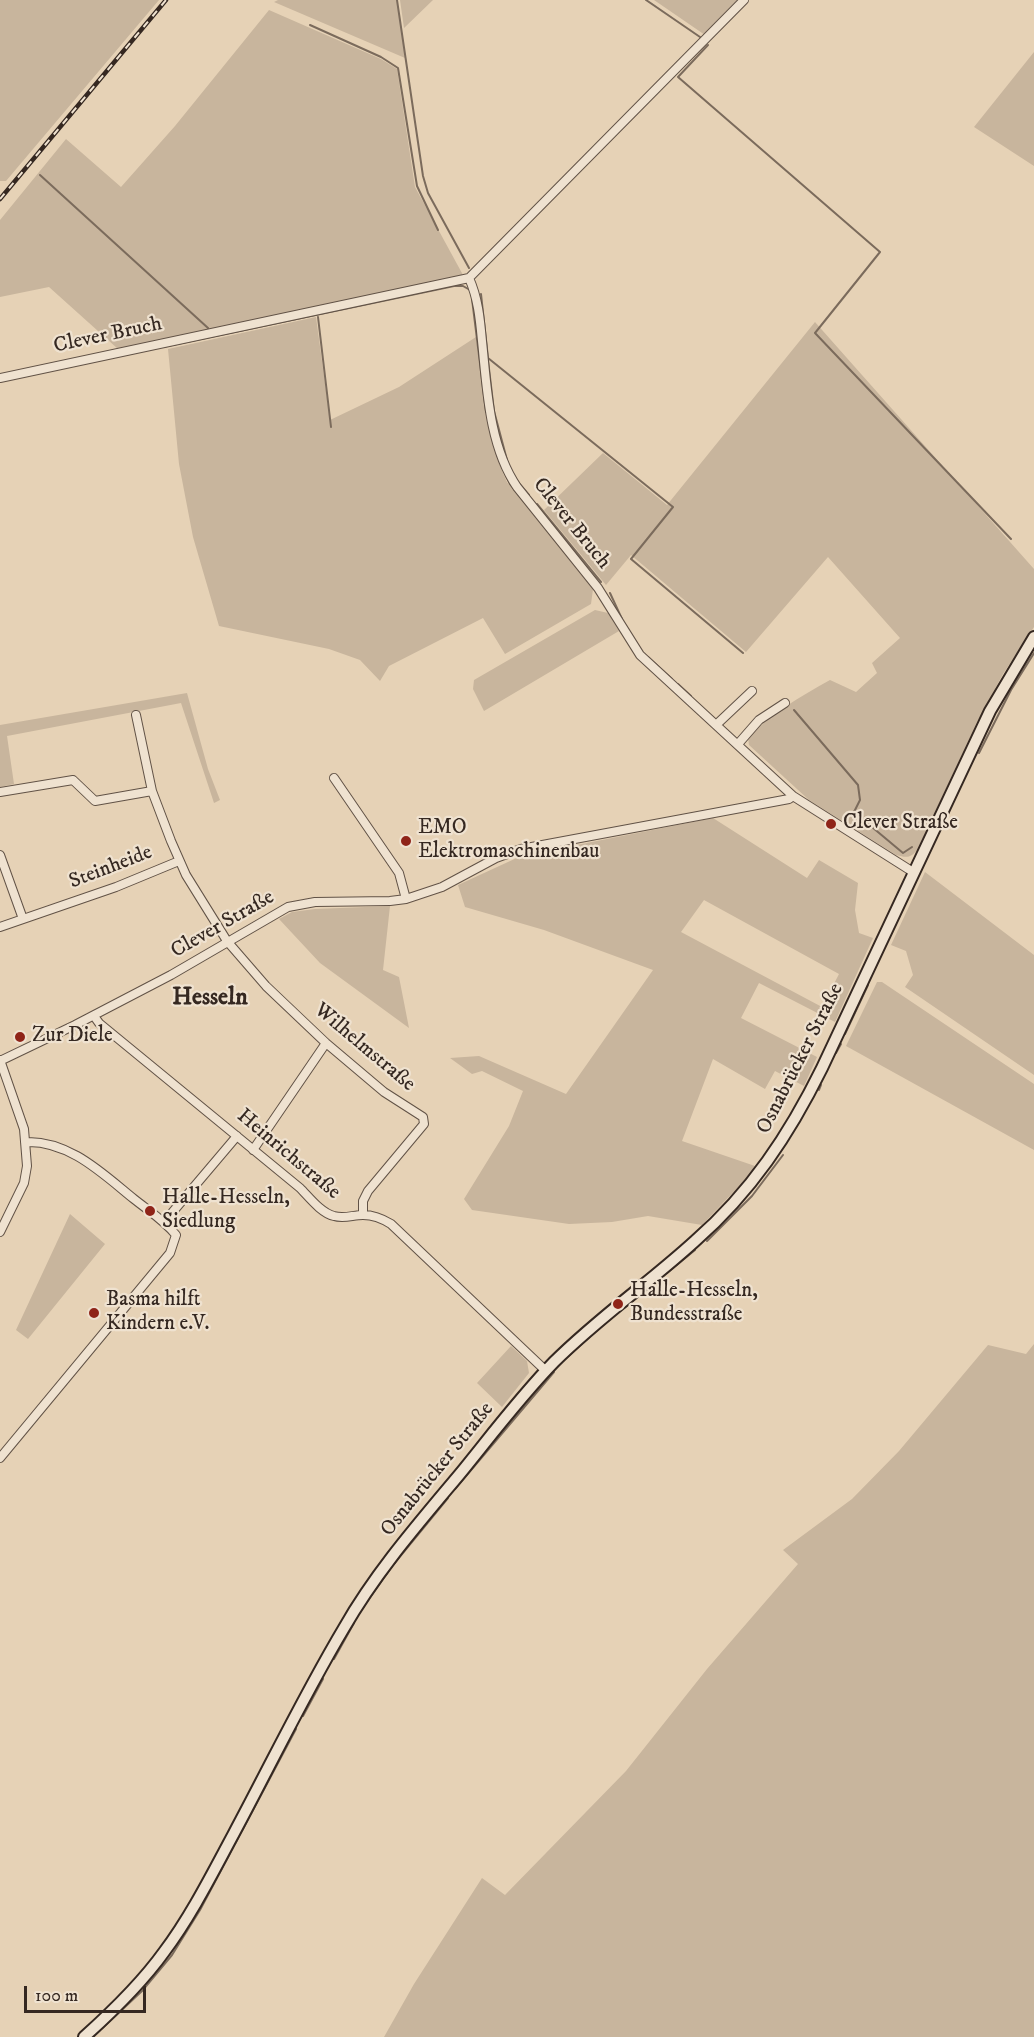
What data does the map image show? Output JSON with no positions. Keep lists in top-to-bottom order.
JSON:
{
  "streets": {
    "main road": ["Osnabrücker Straße"],
    "street": [
      "Clever Bruch",
      "Steinheide",
      "Clever Straße",
      "Wilhelmstraße",
      "Heinrichstraße"
    ]
  },
  "crossings": [
    ["Clever Bruch", "Clever Straße"],
    ["Steinheide", "Clever Straße"],
    ["Steinheide", "Wilhelmstraße"],
    ["Clever Straße", "Wilhelmstraße"],
    ["Clever Straße", "Heinrichstraße"],
    ["Wilhelmstraße", "Heinrichstraße"],
    ["Osnabrücker Straße", "Heinrichstraße"]
  ],
  "districts": ["Hesseln"],
  "places": [
    "Clever Straße",
    "EMO Elektromaschinenbau",
    "Zur Diele",
    "Halle-Hesseln, Siedlung",
    "Halle-Hesseln, Bundesstraße",
    "Basma hilft Kindern e.V."
  ],
  "scale_bar": "100 m"
}
